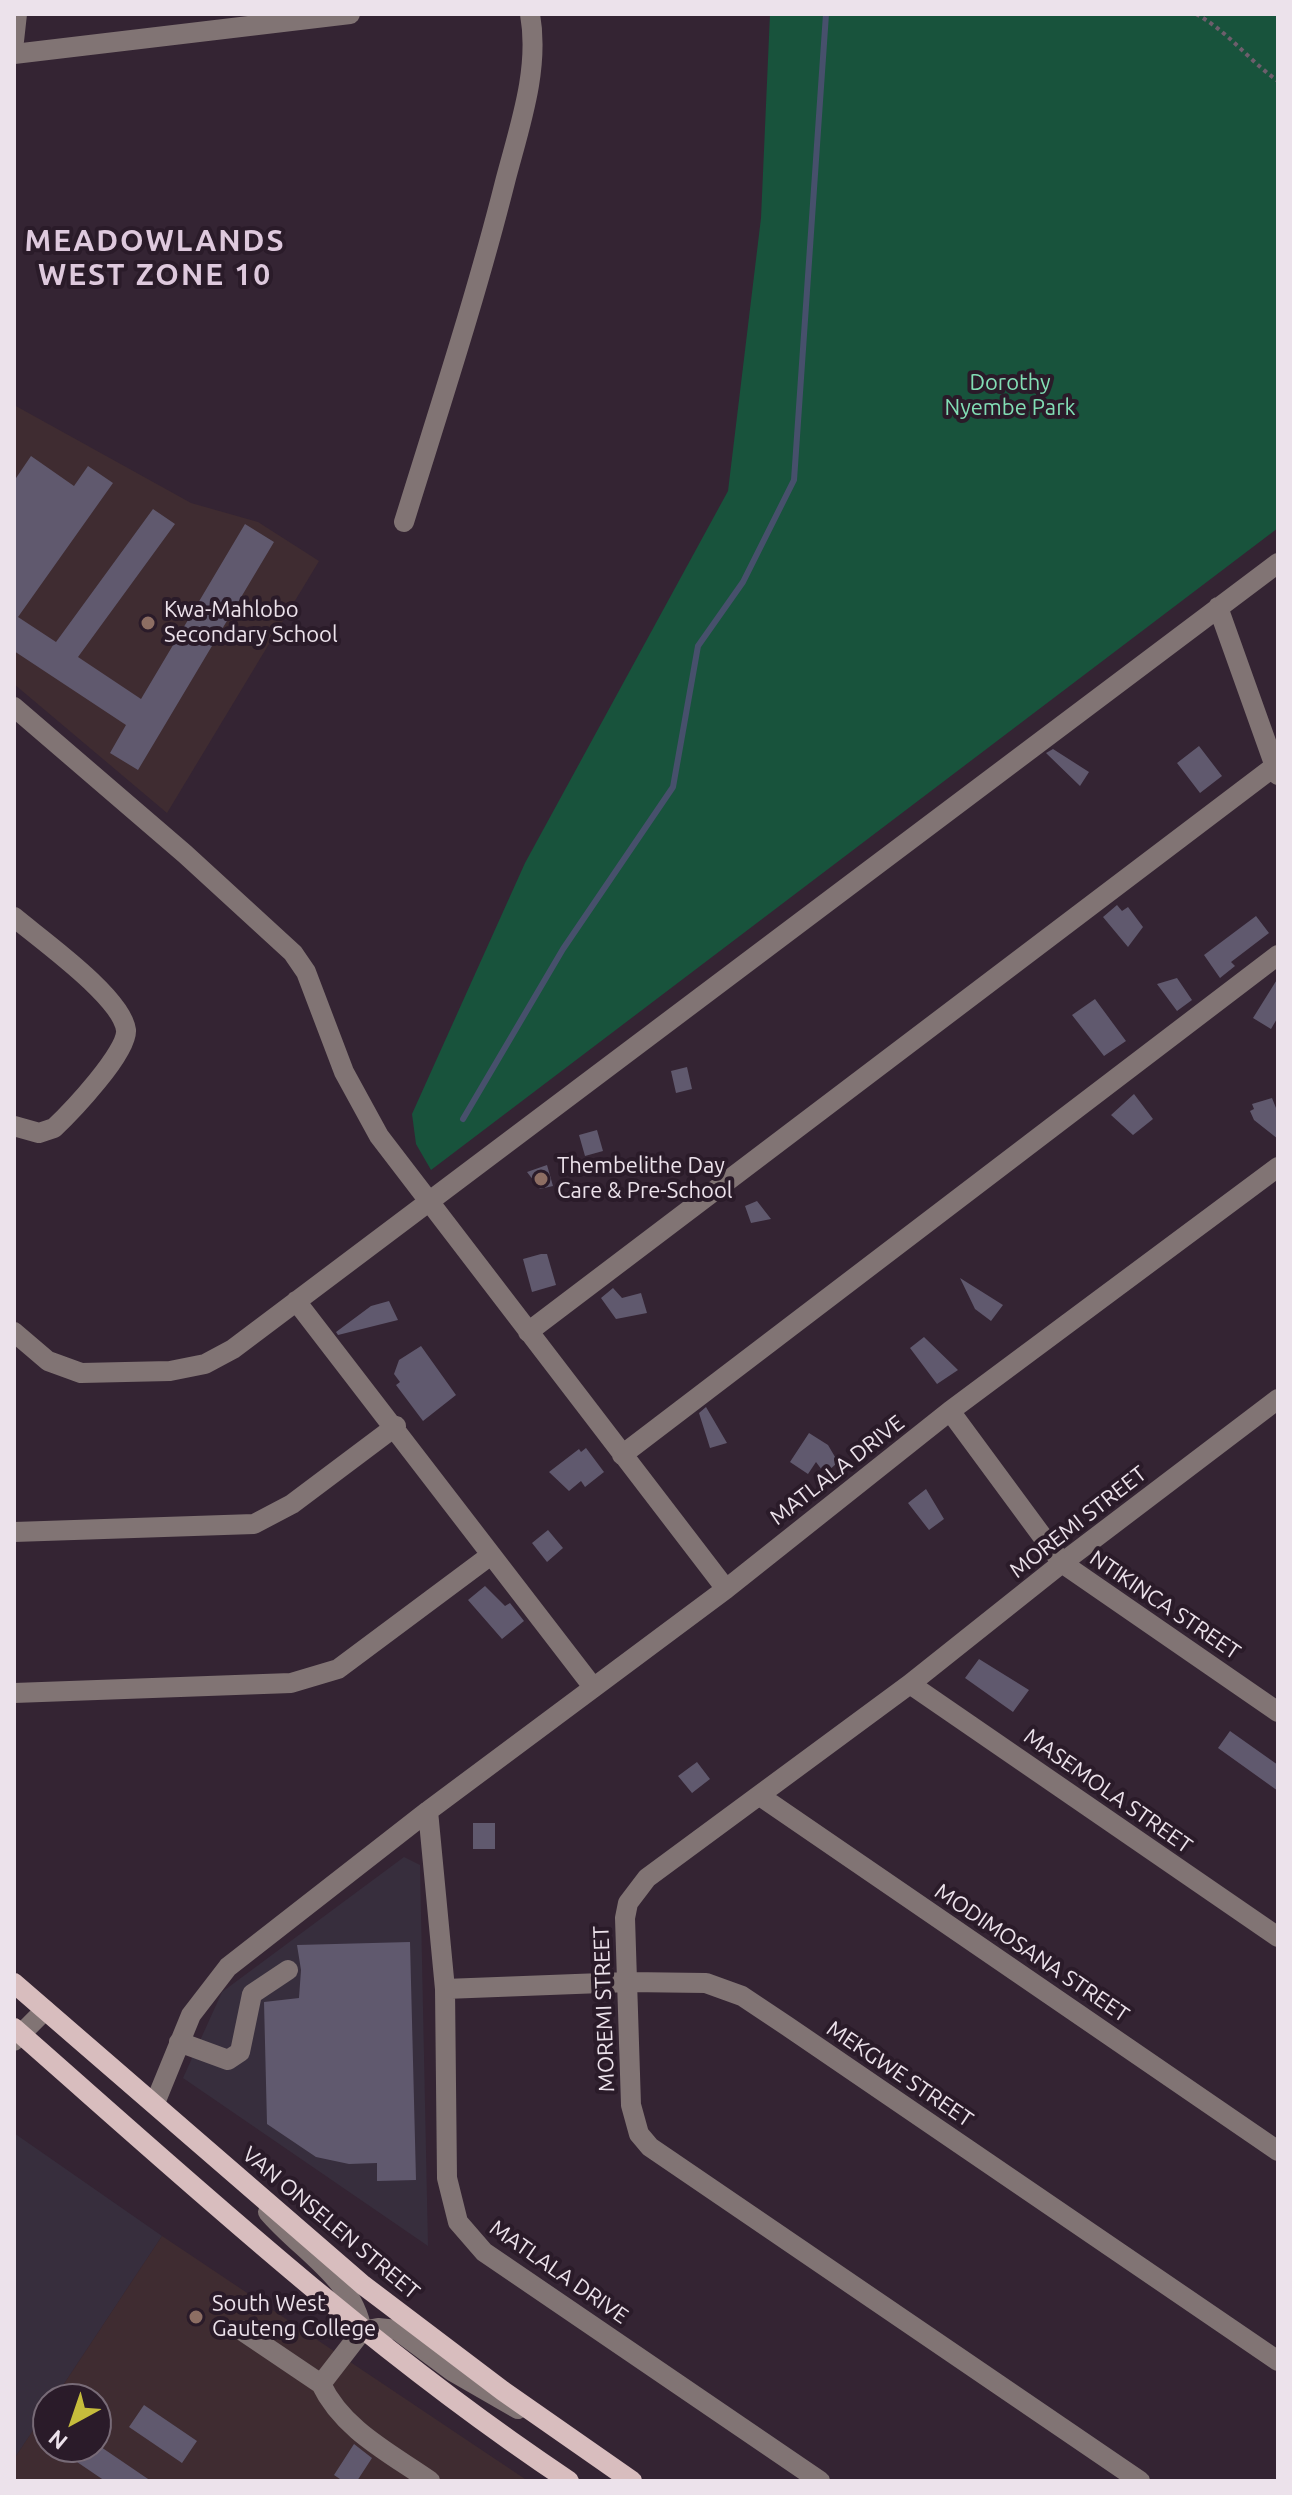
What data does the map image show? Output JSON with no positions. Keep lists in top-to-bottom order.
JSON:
{
  "streets": {
    "main road": ["VAN ONSELEN STREET"],
    "street": [
      "MATLALA DRIVE",
      "MOREMI STREET",
      "NTIKINCA STREET",
      "MASEMOLA STREET",
      "MODIMOSANA STREET",
      "MEKGWE STREET"
    ]
  },
  "crossings": [
    ["MATLALA DRIVE", "NTIKINCA STREET"],
    ["MATLALA DRIVE", "MEKGWE STREET"],
    ["MATLALA DRIVE", "VAN ONSELEN STREET"],
    ["MOREMI STREET", "NTIKINCA STREET"],
    ["MOREMI STREET", "MASEMOLA STREET"],
    ["MOREMI STREET", "MODIMOSANA STREET"],
    ["MOREMI STREET", "MEKGWE STREET"]
  ],
  "districts": ["MEADOWLANDS WEST ZONE 10"],
  "parks": ["Dorothy Nyembe Park"],
  "places": ["Kwa-Mahlobo Secondary School", "Thembelithe Day Care & Pre-School", "South West Gauteng College"],
  "north": "bottom left"
}
